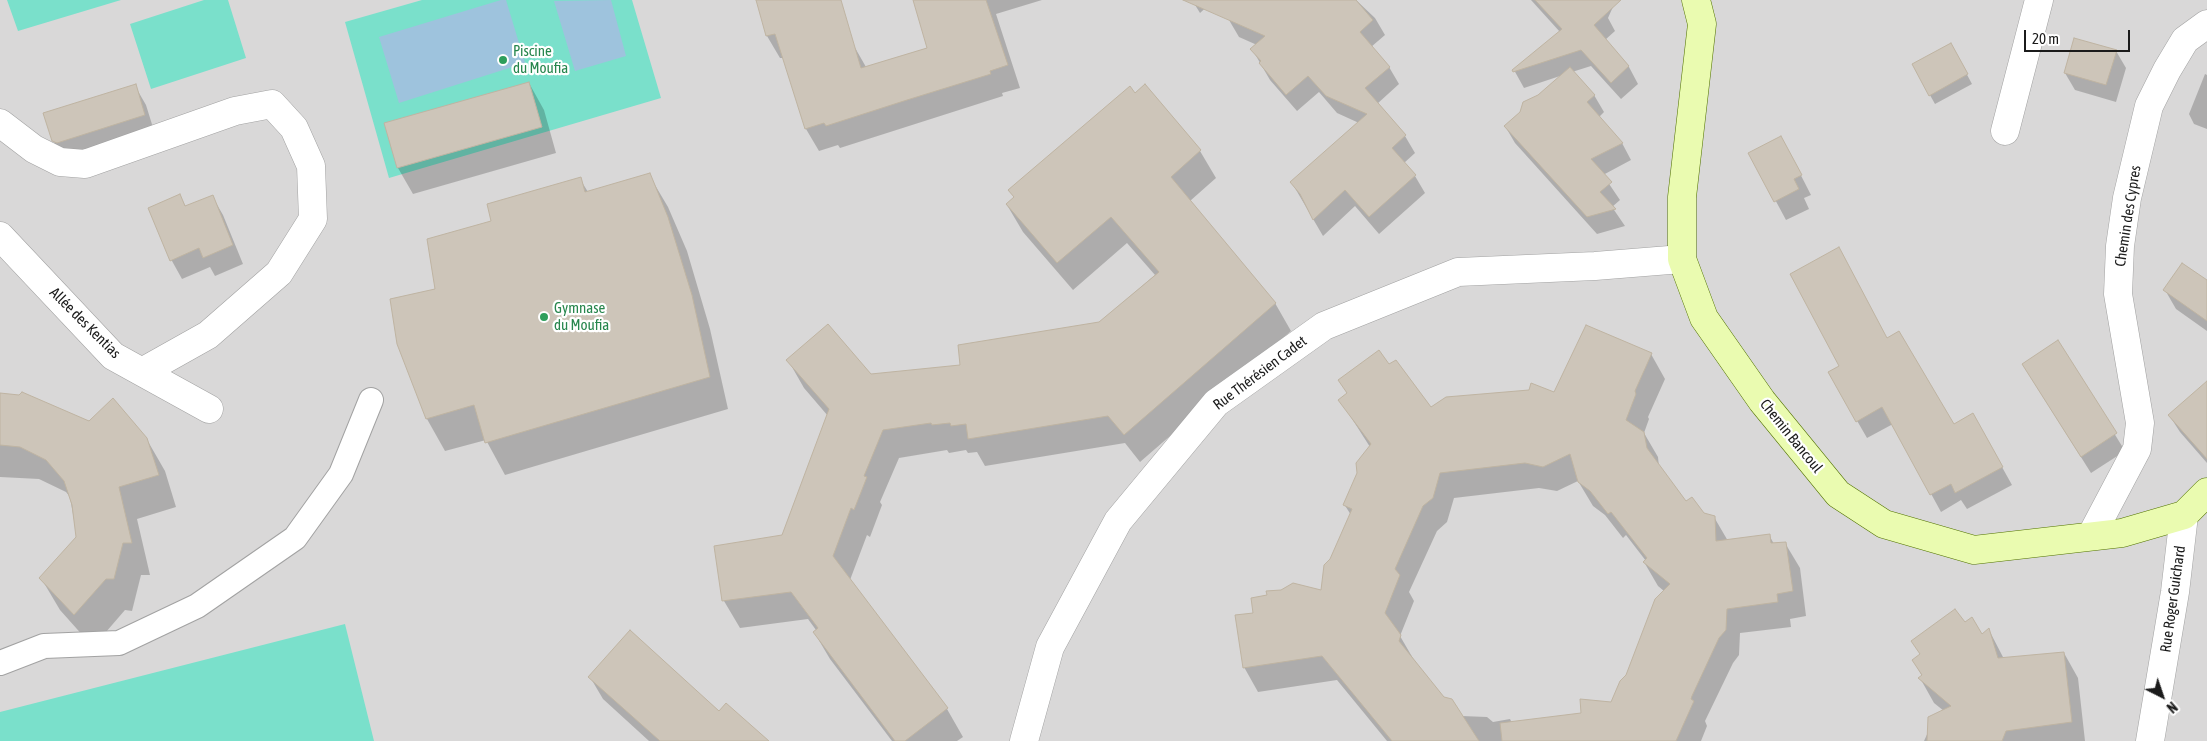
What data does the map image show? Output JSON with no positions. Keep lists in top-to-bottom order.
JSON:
{
  "streets": {
    "main road": ["Chemin Bancoul"],
    "street": [
      "Chemin des Cypres",
      "Allée des Kentias",
      "Rue Thérésien Cadet",
      "Rue Roger Guichard"
    ]
  },
  "crossings": [
    ["Chemin des Cypres", "Chemin Bancoul"],
    ["Rue Thérésien Cadet", "Chemin Bancoul"],
    ["Chemin Bancoul", "Rue Roger Guichard"]
  ],
  "places": ["Piscine du Moufia", "Gymnase du Moufia"],
  "scale_bar": "20 m",
  "north": "bottom right"
}
